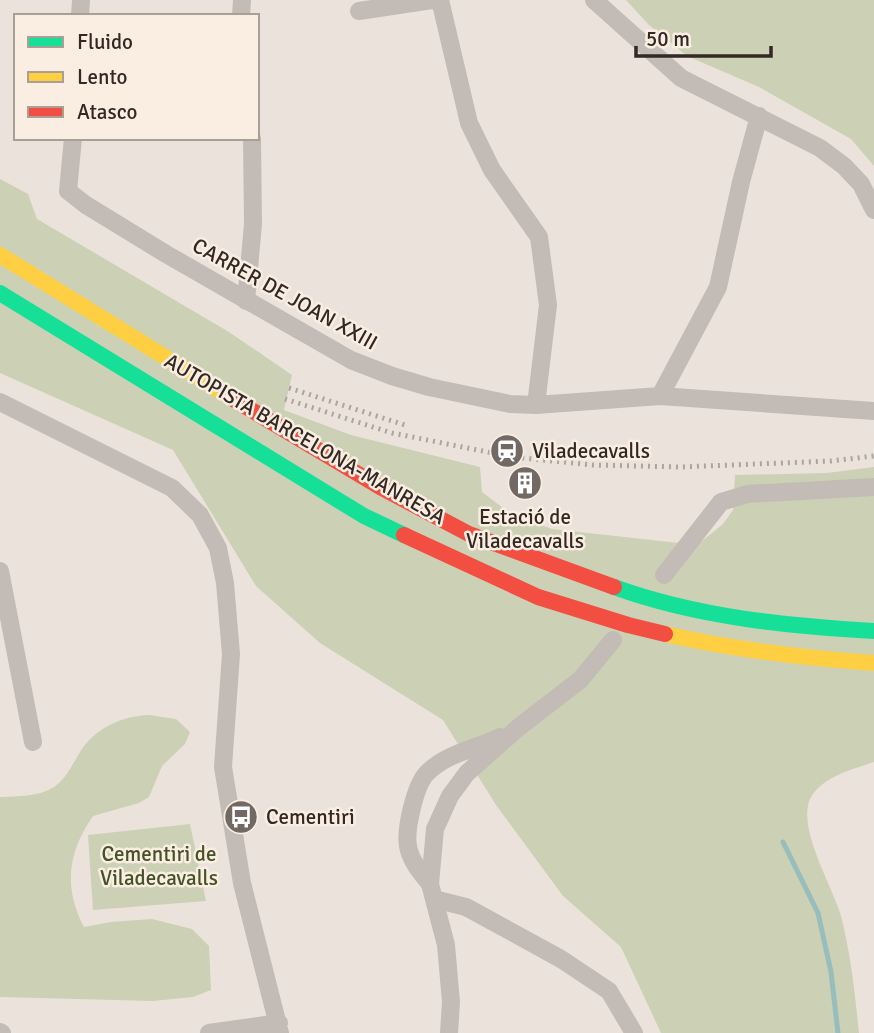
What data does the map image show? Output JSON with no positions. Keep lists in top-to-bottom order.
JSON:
{
  "streets": {
    "highway": ["AUTOPISTA BARCELONA-MANRESA"],
    "street": ["CARRER DE JOAN XXIII"]
  },
  "parks": ["Cementiri de Viladecavalls"],
  "places": {
    "station": ["Viladecavalls"],
    "building": ["Estació de Viladecavalls"],
    "bus stop": ["Cementiri"]
  },
  "legend": ["Fluido", "Lento", "Atasco"],
  "scale_bar": "50 m"
}
